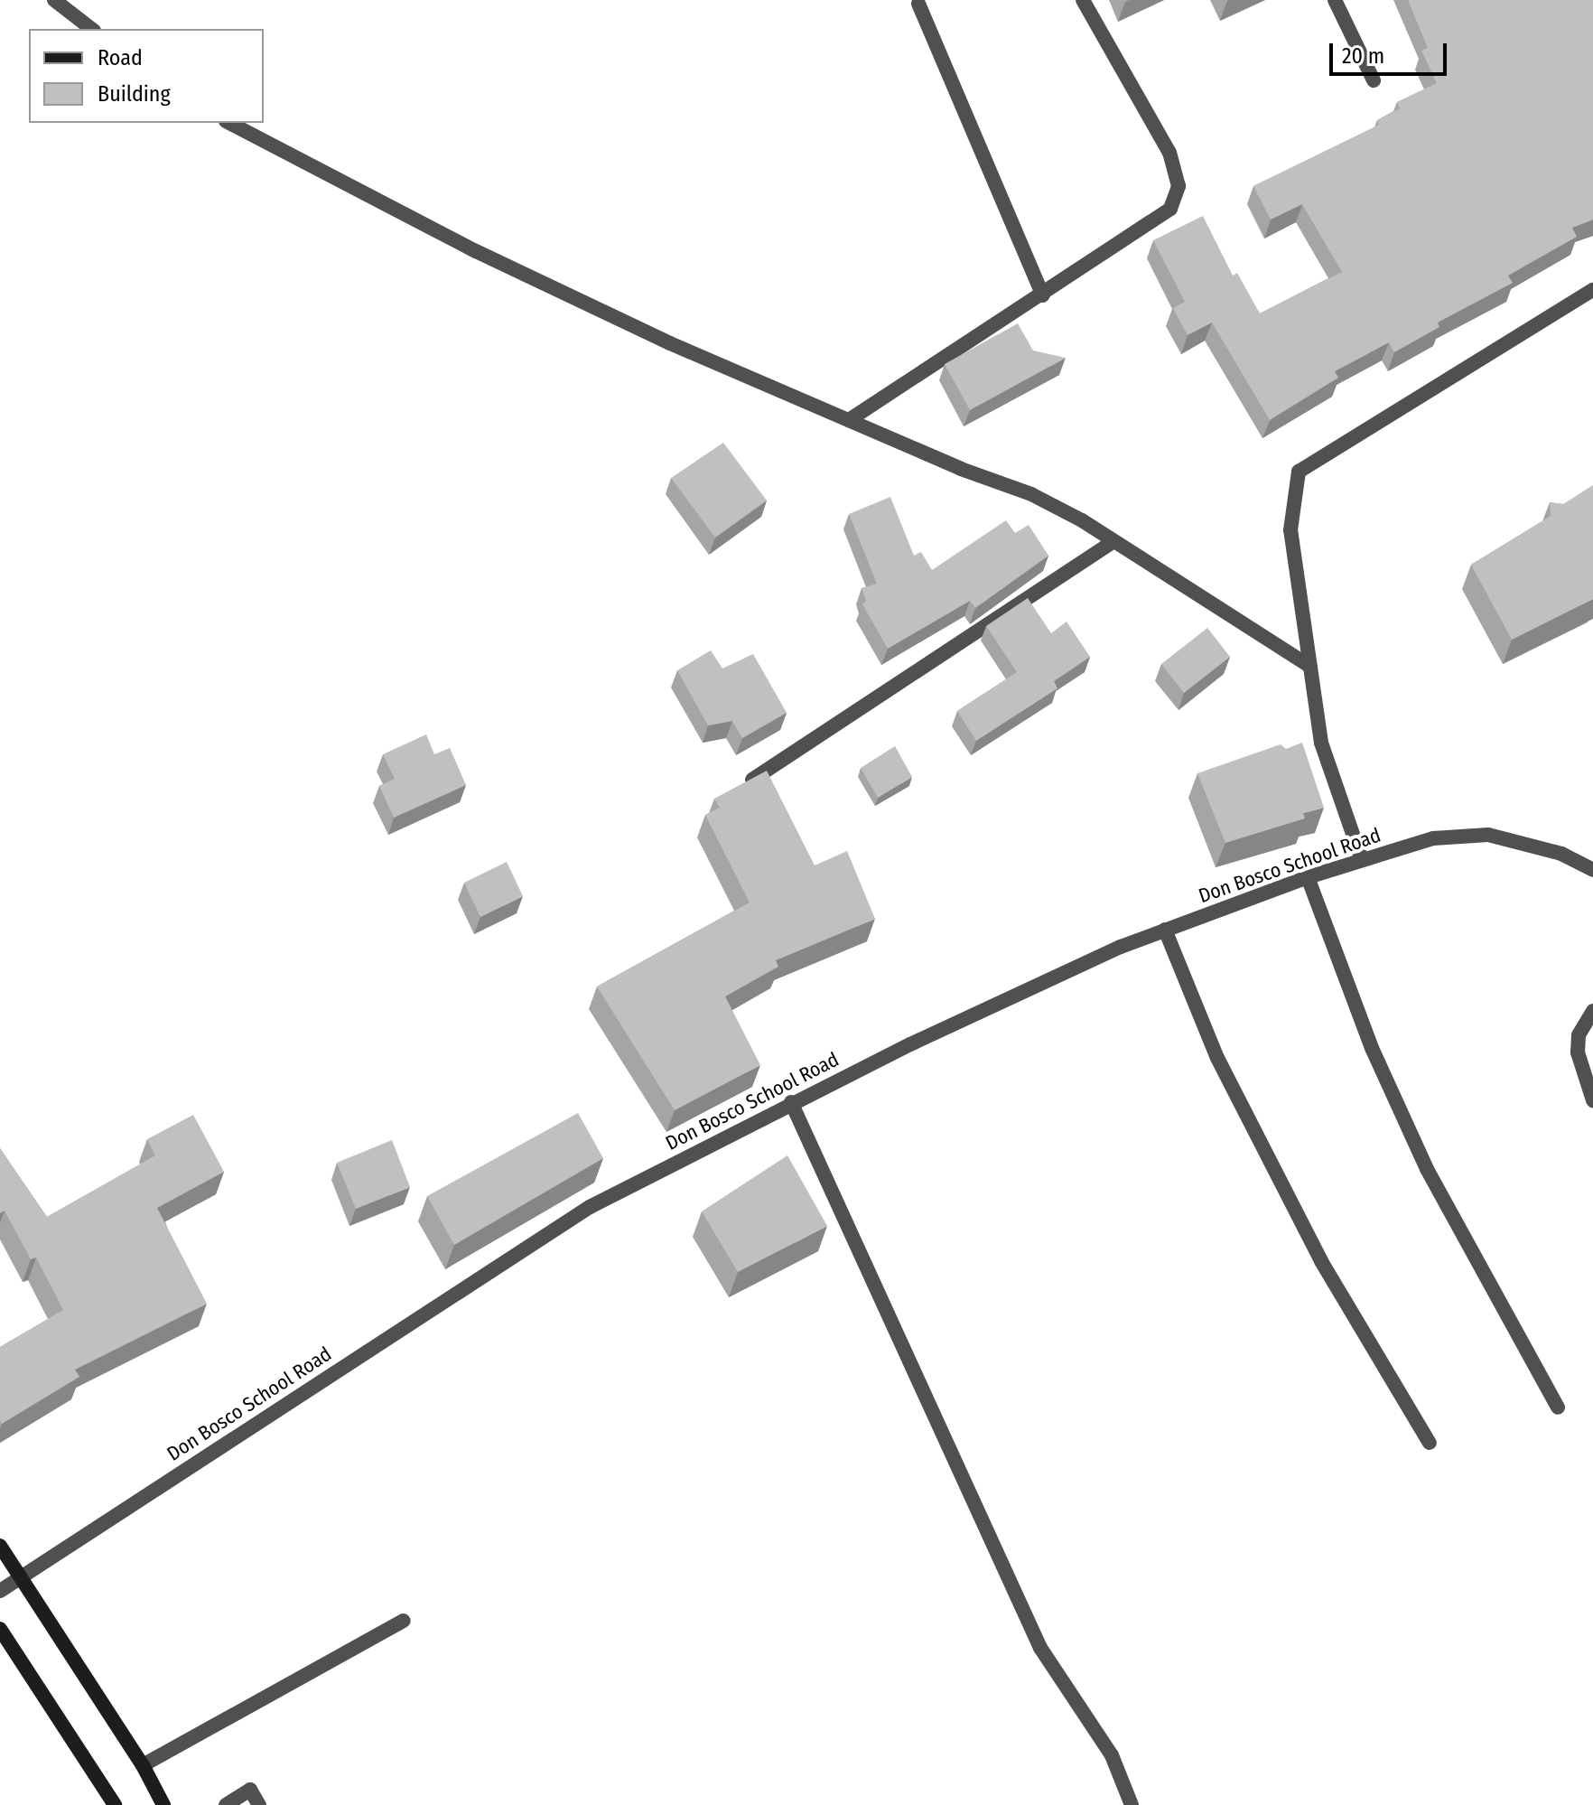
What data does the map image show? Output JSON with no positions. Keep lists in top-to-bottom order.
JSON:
{
  "streets": {
    "street": ["Don Bosco School Road"]
  },
  "legend": ["Road", "Building"],
  "scale_bar": "20 m"
}
